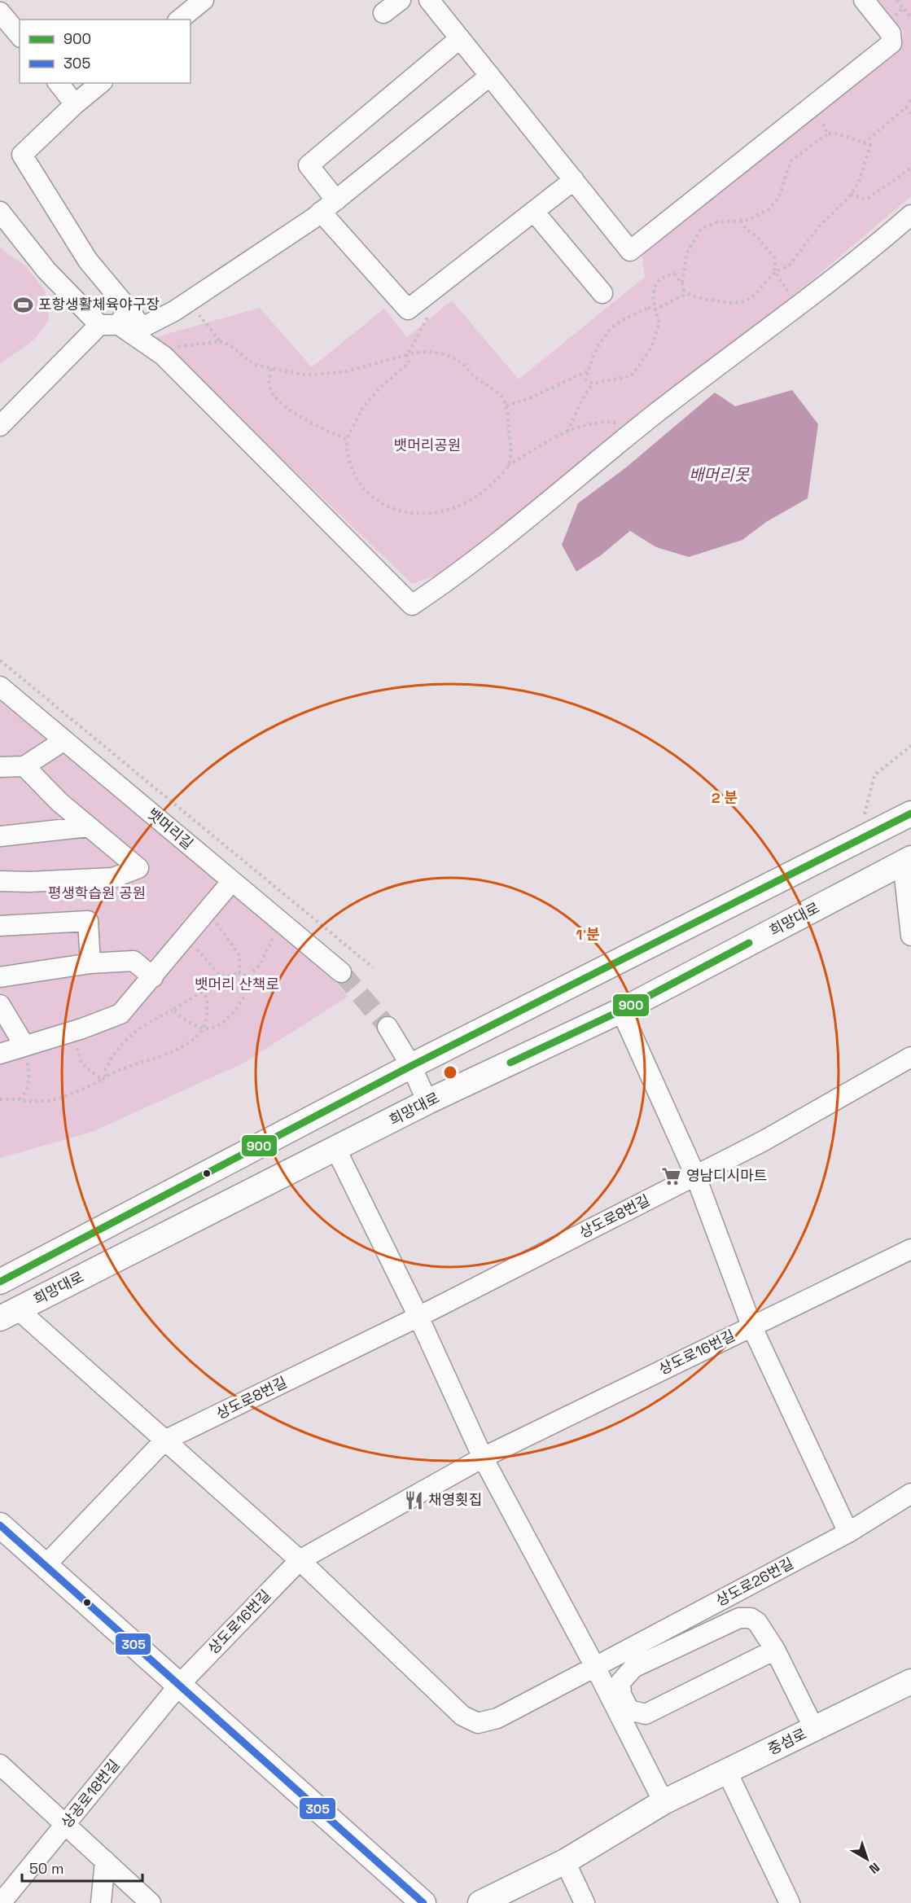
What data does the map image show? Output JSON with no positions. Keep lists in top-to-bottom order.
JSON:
{
  "streets": {
    "main road": ["희망대로", "중섬로"],
    "street": [
      "뱃머리길",
      "상도로8번길",
      "상도로16번길",
      "상도로26번길",
      "상공로18번길"
    ]
  },
  "crossings": [
    ["희망대로", "상도로8번길"],
    ["상도로16번길", "상도로26번길"],
    ["상도로16번길", "상공로18번길"]
  ],
  "water": ["배머리못"],
  "parks": ["뱃머리공원", "평생학습원 공원", "뱃머리 산책로"],
  "places": {
    "sports": ["포항생활체육야구장"],
    "supermarket": ["영남디시마트"],
    "restaurant": ["채영횟집"]
  },
  "lines": ["transit line 900", "transit line 305"],
  "legend": ["900", "305"],
  "scale_bar": "50 m",
  "north": "bottom right",
  "rings": ["2 분", "1 분"]
}
